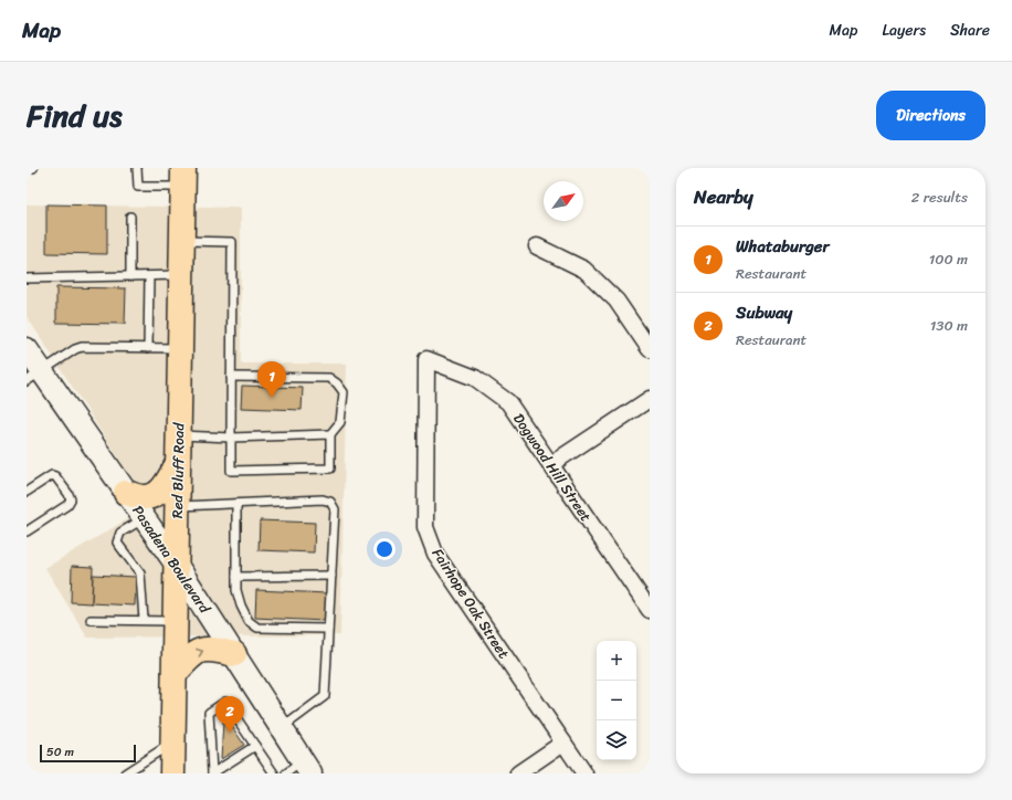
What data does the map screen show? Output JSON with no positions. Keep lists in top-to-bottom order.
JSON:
{
  "streets": {
    "main road": ["Red Bluff Road", "Pasadena Boulevard"],
    "street": ["Dogwood Hill Street", "Fairhope Oak Street"]
  },
  "crossings": [
    ["Dogwood Hill Street", "Fairhope Oak Street"],
    ["Red Bluff Road", "Pasadena Boulevard"]
  ],
  "scale_bar": "50 m",
  "north": "top right",
  "page": {
    "header": "Map",
    "nav": ["Map", "Layers", "Share"],
    "title": "Find us",
    "buttons": "Directions",
    "heading": ["Nearby", "2 results"],
    "list": [
      {
        "mark": "1",
        "name": "Whataburger",
        "note": "Restaurant",
        "value": "100 m"
      },
      {
        "mark": "2",
        "name": "Subway",
        "note": "Restaurant",
        "value": "130 m"
      }
    ],
    "pins": ["1", "2"],
    "map_buttons": ["+", "−"],
    "scale": "50 m"
  }
}
